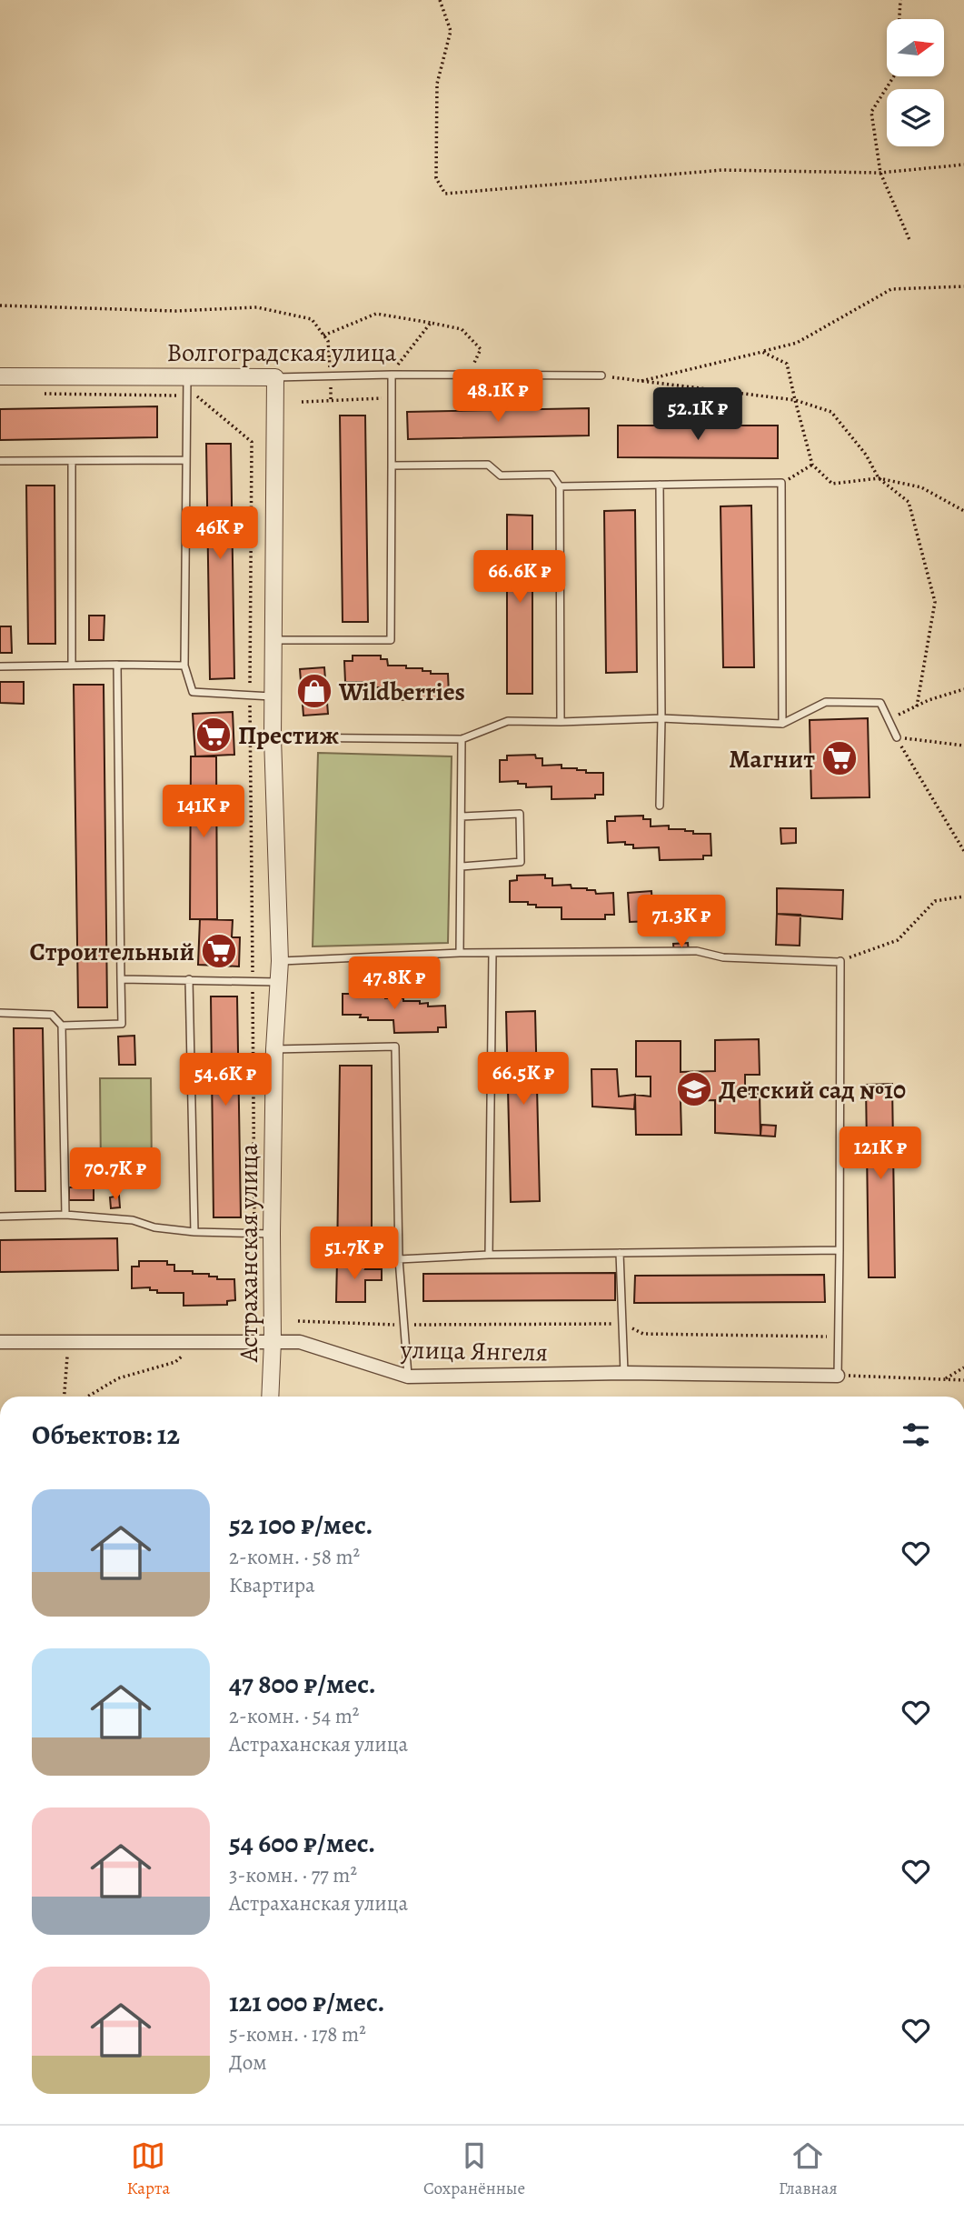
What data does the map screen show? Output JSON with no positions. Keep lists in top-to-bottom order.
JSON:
{
  "streets": {
    "street": ["Волгоградская улица", "Астраханская улица", "улица Янгеля"]
  },
  "crossings": [
    ["Волгоградская улица", "Астраханская улица"],
    ["Астраханская улица", "улица Янгеля"]
  ],
  "places": {
    "shop": ["Wildberries"],
    "supermarket": ["Престиж", "Магнит", "Строительный"],
    "school or university": ["Детский сад №10"]
  },
  "north": "right",
  "page": {
    "price": [
      "48.1K ₽",
      "52.1K ₽",
      "46K ₽",
      "66.6K ₽",
      "141K ₽",
      "71.3K ₽",
      "47.8K ₽",
      "66.5K ₽",
      "54.6K ₽",
      "121K ₽",
      "70.7K ₽",
      "51.7K ₽"
    ],
    "heading": "Объектов: 12",
    "list": [
      {
        "name": "52 100 ₽/мес.",
        "note": "2-комн. · 58 m² · Квартира"
      },
      {
        "name": "47 800 ₽/мес.",
        "note": "2-комн. · 54 m² · Астраханская улица"
      },
      {
        "name": "54 600 ₽/мес.",
        "note": "3-комн. · 77 m² · Астраханская улица"
      },
      {
        "name": "121 000 ₽/мес.",
        "note": "5-комн. · 178 m² · Дом"
      }
    ],
    "tabs": ["Карта", "Сохранённые", "Главная"]
  }
}
